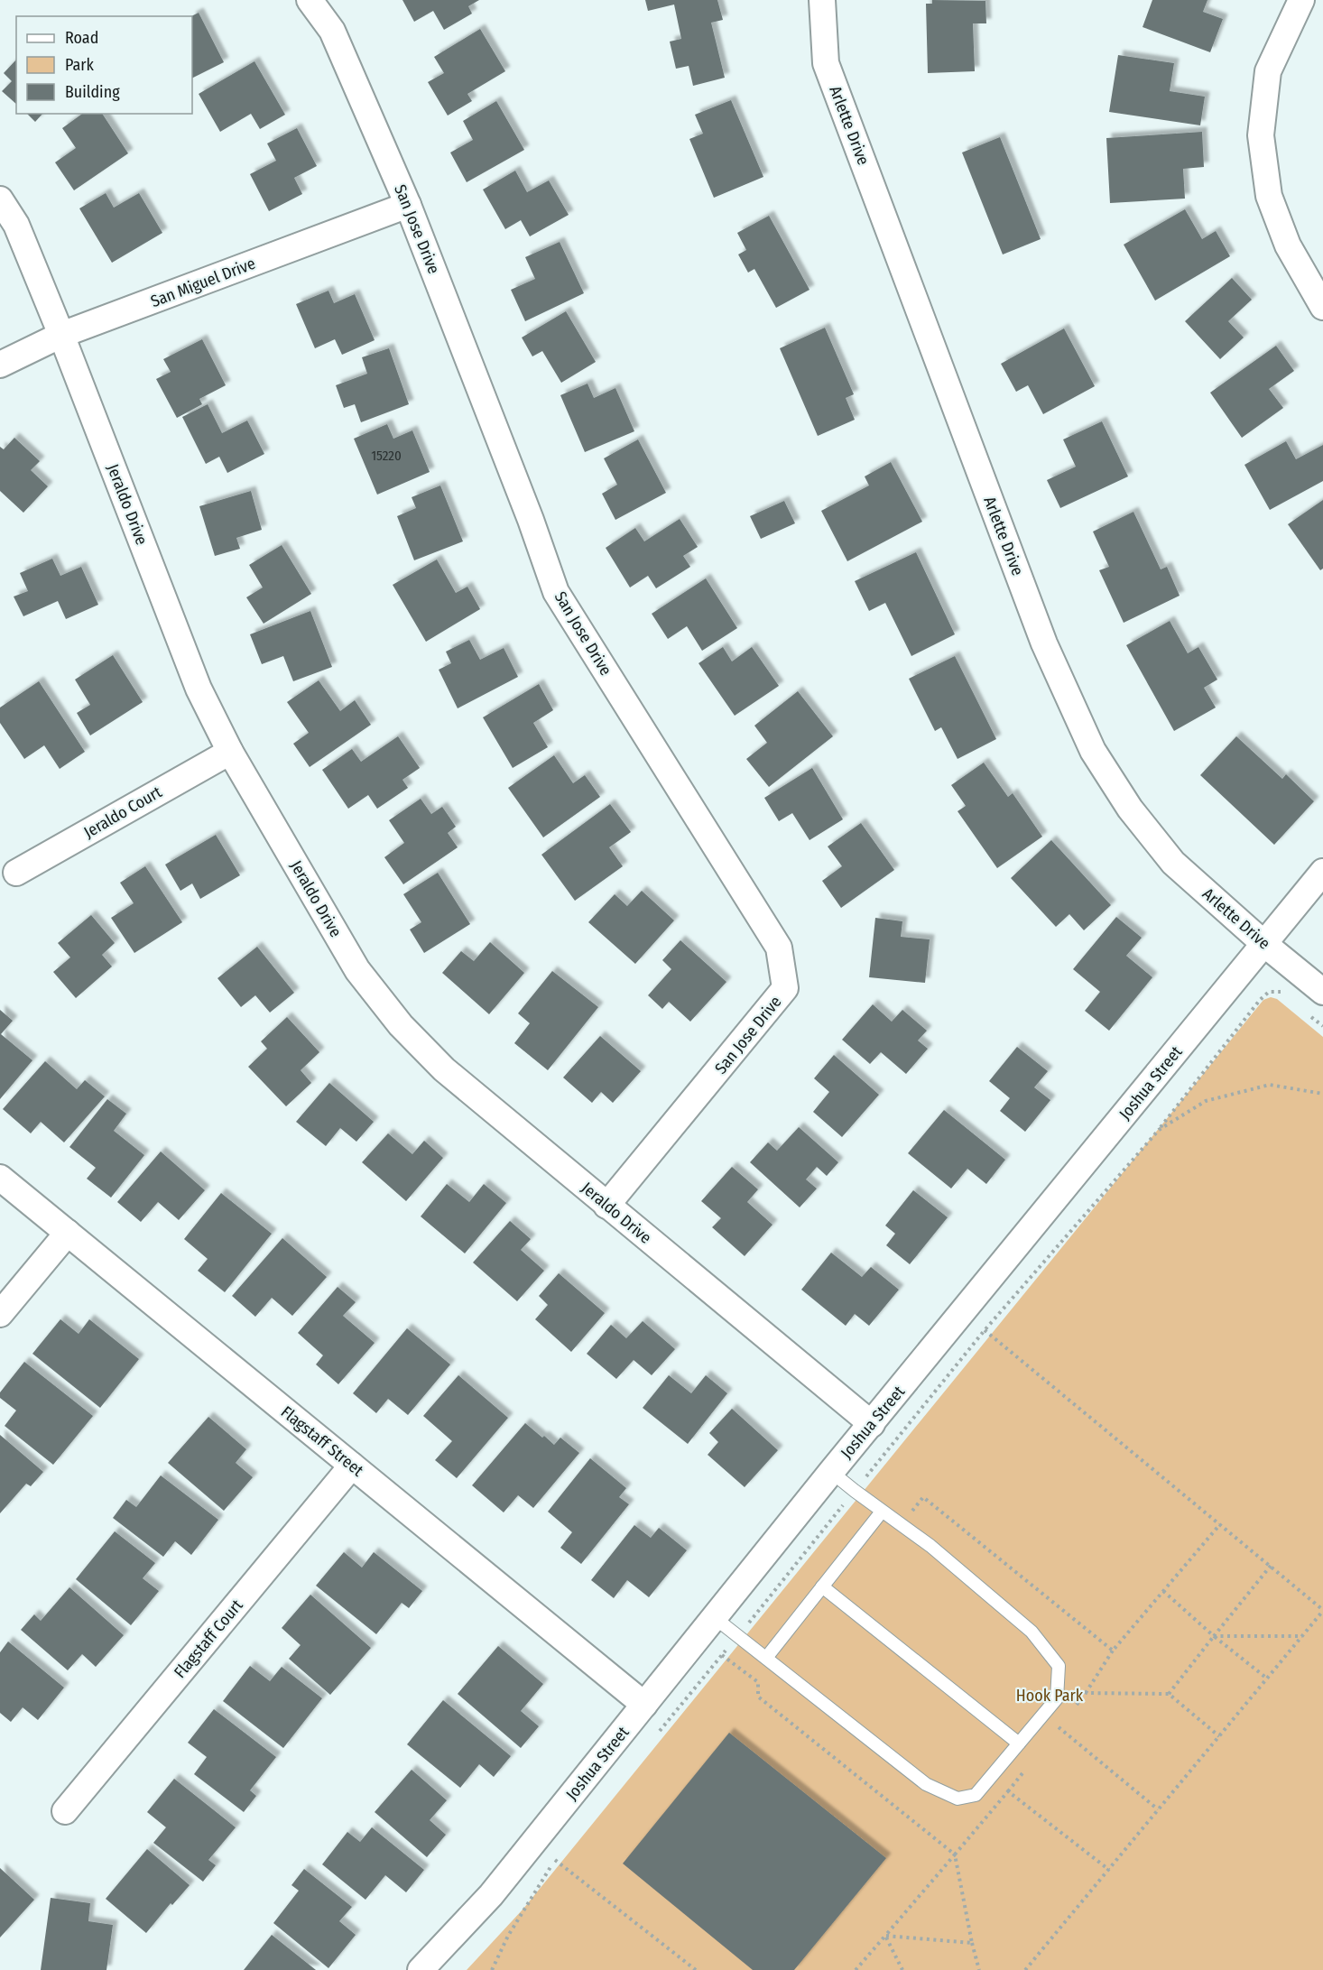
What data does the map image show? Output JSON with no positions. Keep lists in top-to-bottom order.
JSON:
{
  "streets": {
    "street": [
      "Arlette Drive",
      "San Jose Drive",
      "San Miguel Drive",
      "Jeraldo Drive",
      "Jeraldo Court",
      "Joshua Street",
      "Flagstaff Street",
      "Flagstaff Court"
    ]
  },
  "crossings": [
    ["Arlette Drive", "Joshua Street"],
    ["San Jose Drive", "San Miguel Drive"],
    ["San Jose Drive", "Jeraldo Drive"],
    ["San Miguel Drive", "Jeraldo Drive"],
    ["Jeraldo Drive", "Jeraldo Court"],
    ["Jeraldo Drive", "Joshua Street"],
    ["Joshua Street", "Flagstaff Street"],
    ["Flagstaff Street", "Flagstaff Court"]
  ],
  "parks": ["Hook Park"],
  "house_numbers": ["15220"],
  "legend": ["Road", "Park", "Building"]
}
